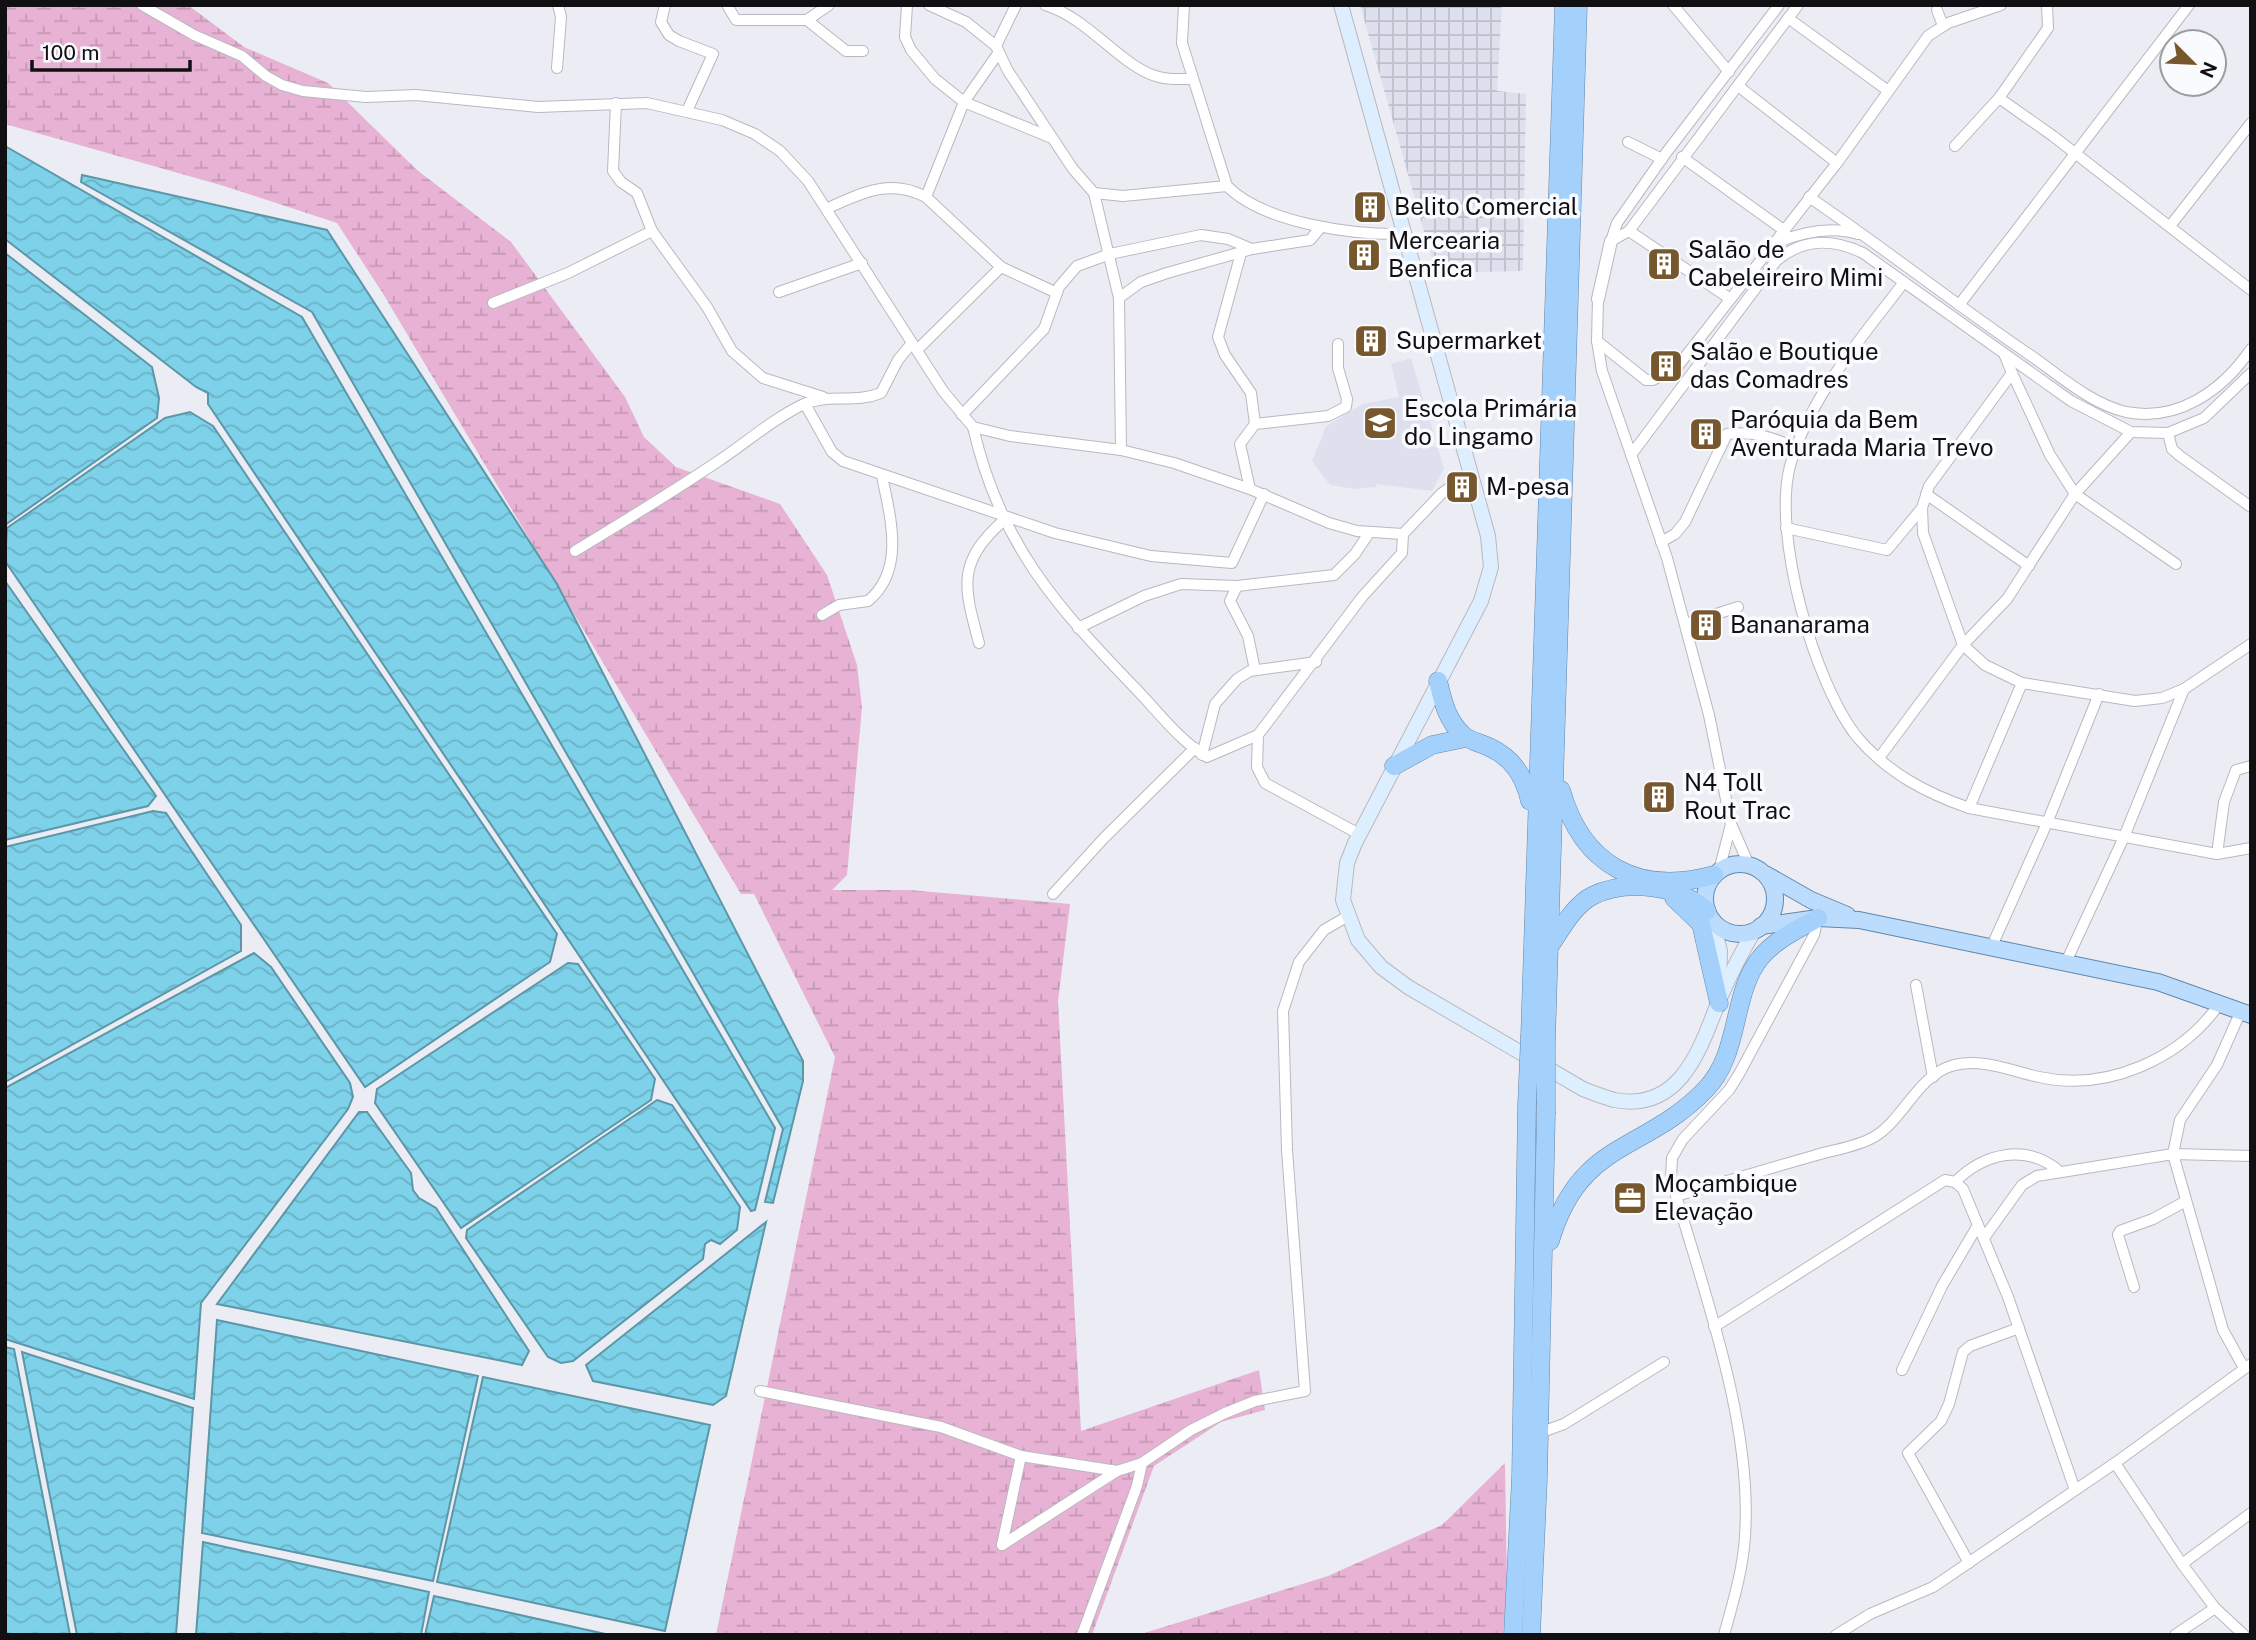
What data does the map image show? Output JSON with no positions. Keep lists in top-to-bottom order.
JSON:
{
  "places": {
    "building": [
      "Belito Comercial",
      "Mercearia Benfica",
      "Salão de Cabeleireiro Mimi",
      "Supermarket",
      "Salão e Boutique das Comadres",
      "Paróquia da Bem Aventurada Maria Trevo",
      "M-pesa",
      "Bananarama",
      "N4 Toll Rout Trac"
    ],
    "school or university": ["Escola Primária do Lingamo"],
    "office": ["Moçambique Elevação"]
  },
  "scale_bar": "100 m",
  "north": "bottom right"
}
